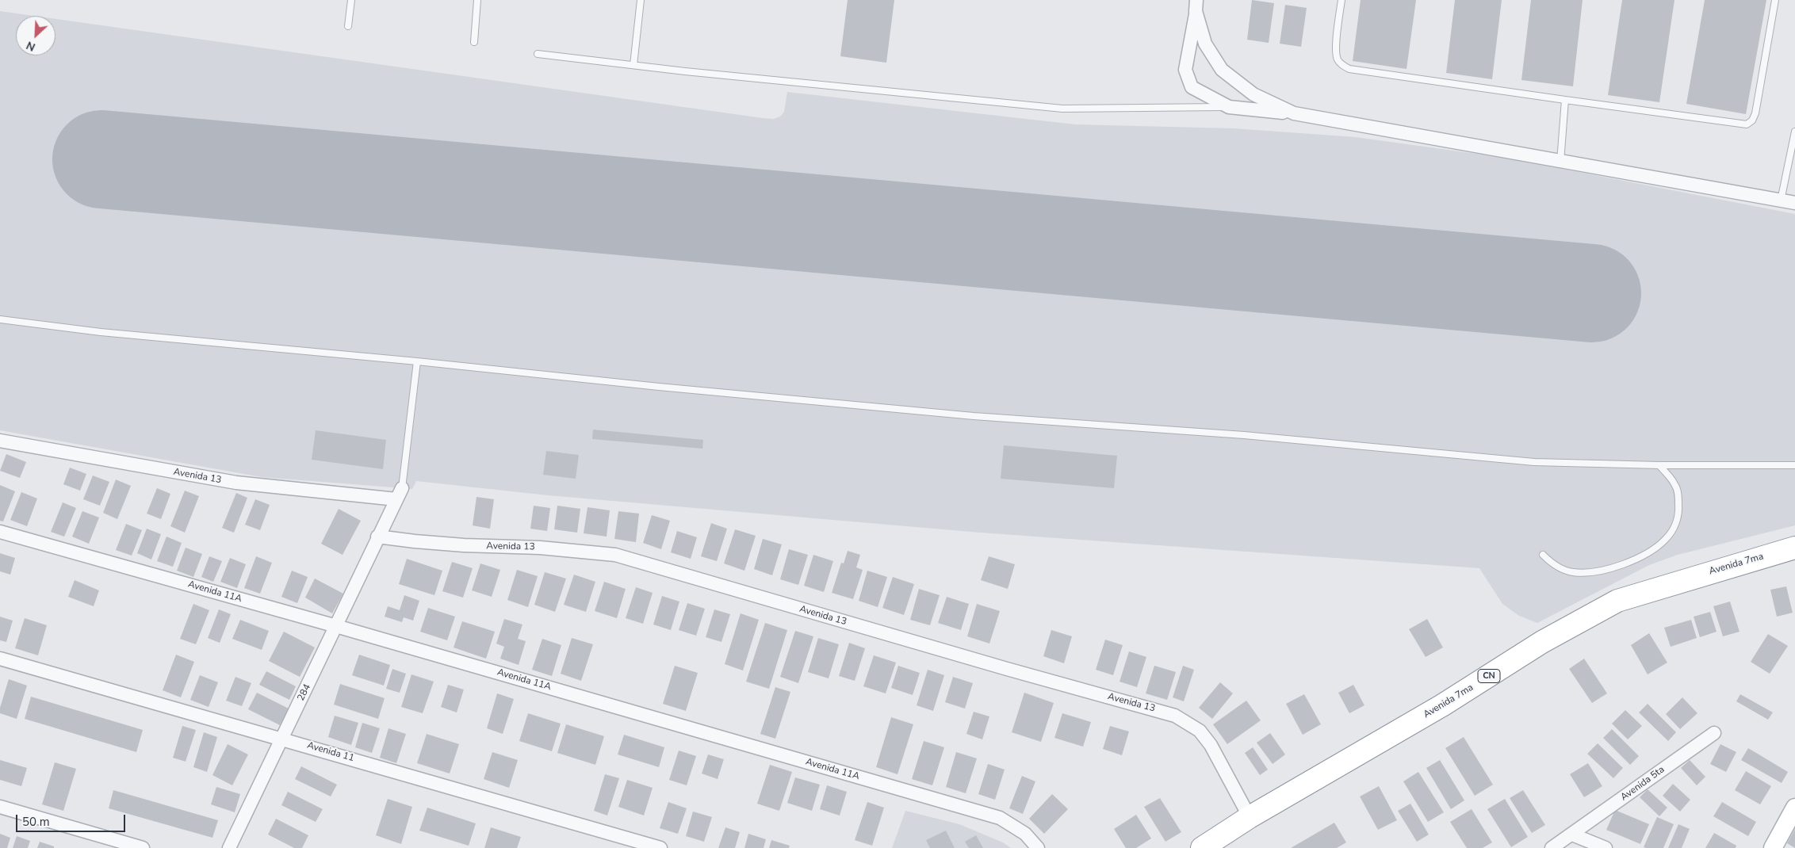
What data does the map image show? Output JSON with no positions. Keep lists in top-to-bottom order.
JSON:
{
  "streets": {
    "highway": ["Avenida 7ma", "CN"],
    "street": [
      "Avenida 13",
      "Avenida 11A",
      "284",
      "Avenida 11",
      "Avenida 5ta"
    ]
  },
  "crossings": [
    ["Avenida 13", "Avenida 7ma"],
    ["Avenida 13", "284"],
    ["Avenida 11A", "284"],
    ["284", "Avenida 11"]
  ],
  "scale_bar": "50 m",
  "north": "bottom left"
}
